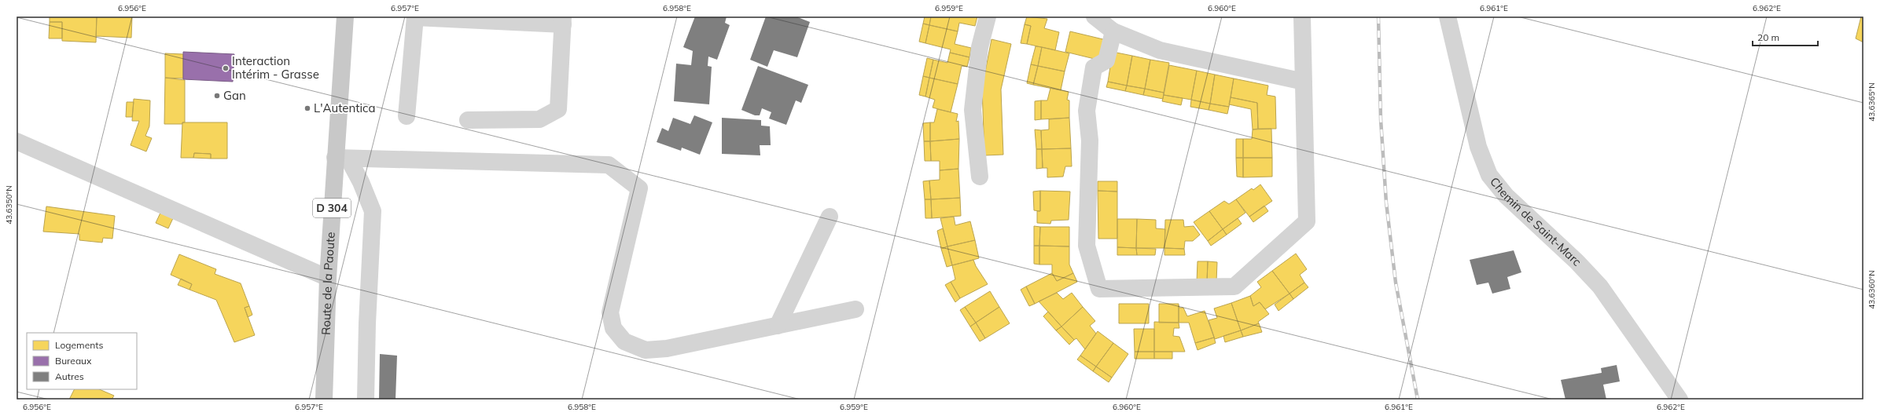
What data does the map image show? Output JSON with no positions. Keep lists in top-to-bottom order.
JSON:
{
  "streets": {
    "main road": ["D 304", "Route de la Paoute"],
    "street": ["Chemin de Saint-Marc"]
  },
  "places": ["Interaction Intérim - Grasse", "Gan", "L'Autentica"],
  "legend": ["Logements", "Bureaux", "Autres"],
  "scale_bar": "20 m",
  "coordinates": [
    "6.956°E",
    "6.957°E",
    "6.958°E",
    "6.959°E",
    "6.960°E",
    "6.961°E",
    "6.962°E",
    "43.6365°N",
    "43.6350°N",
    "43.6360°N"
  ]
}
